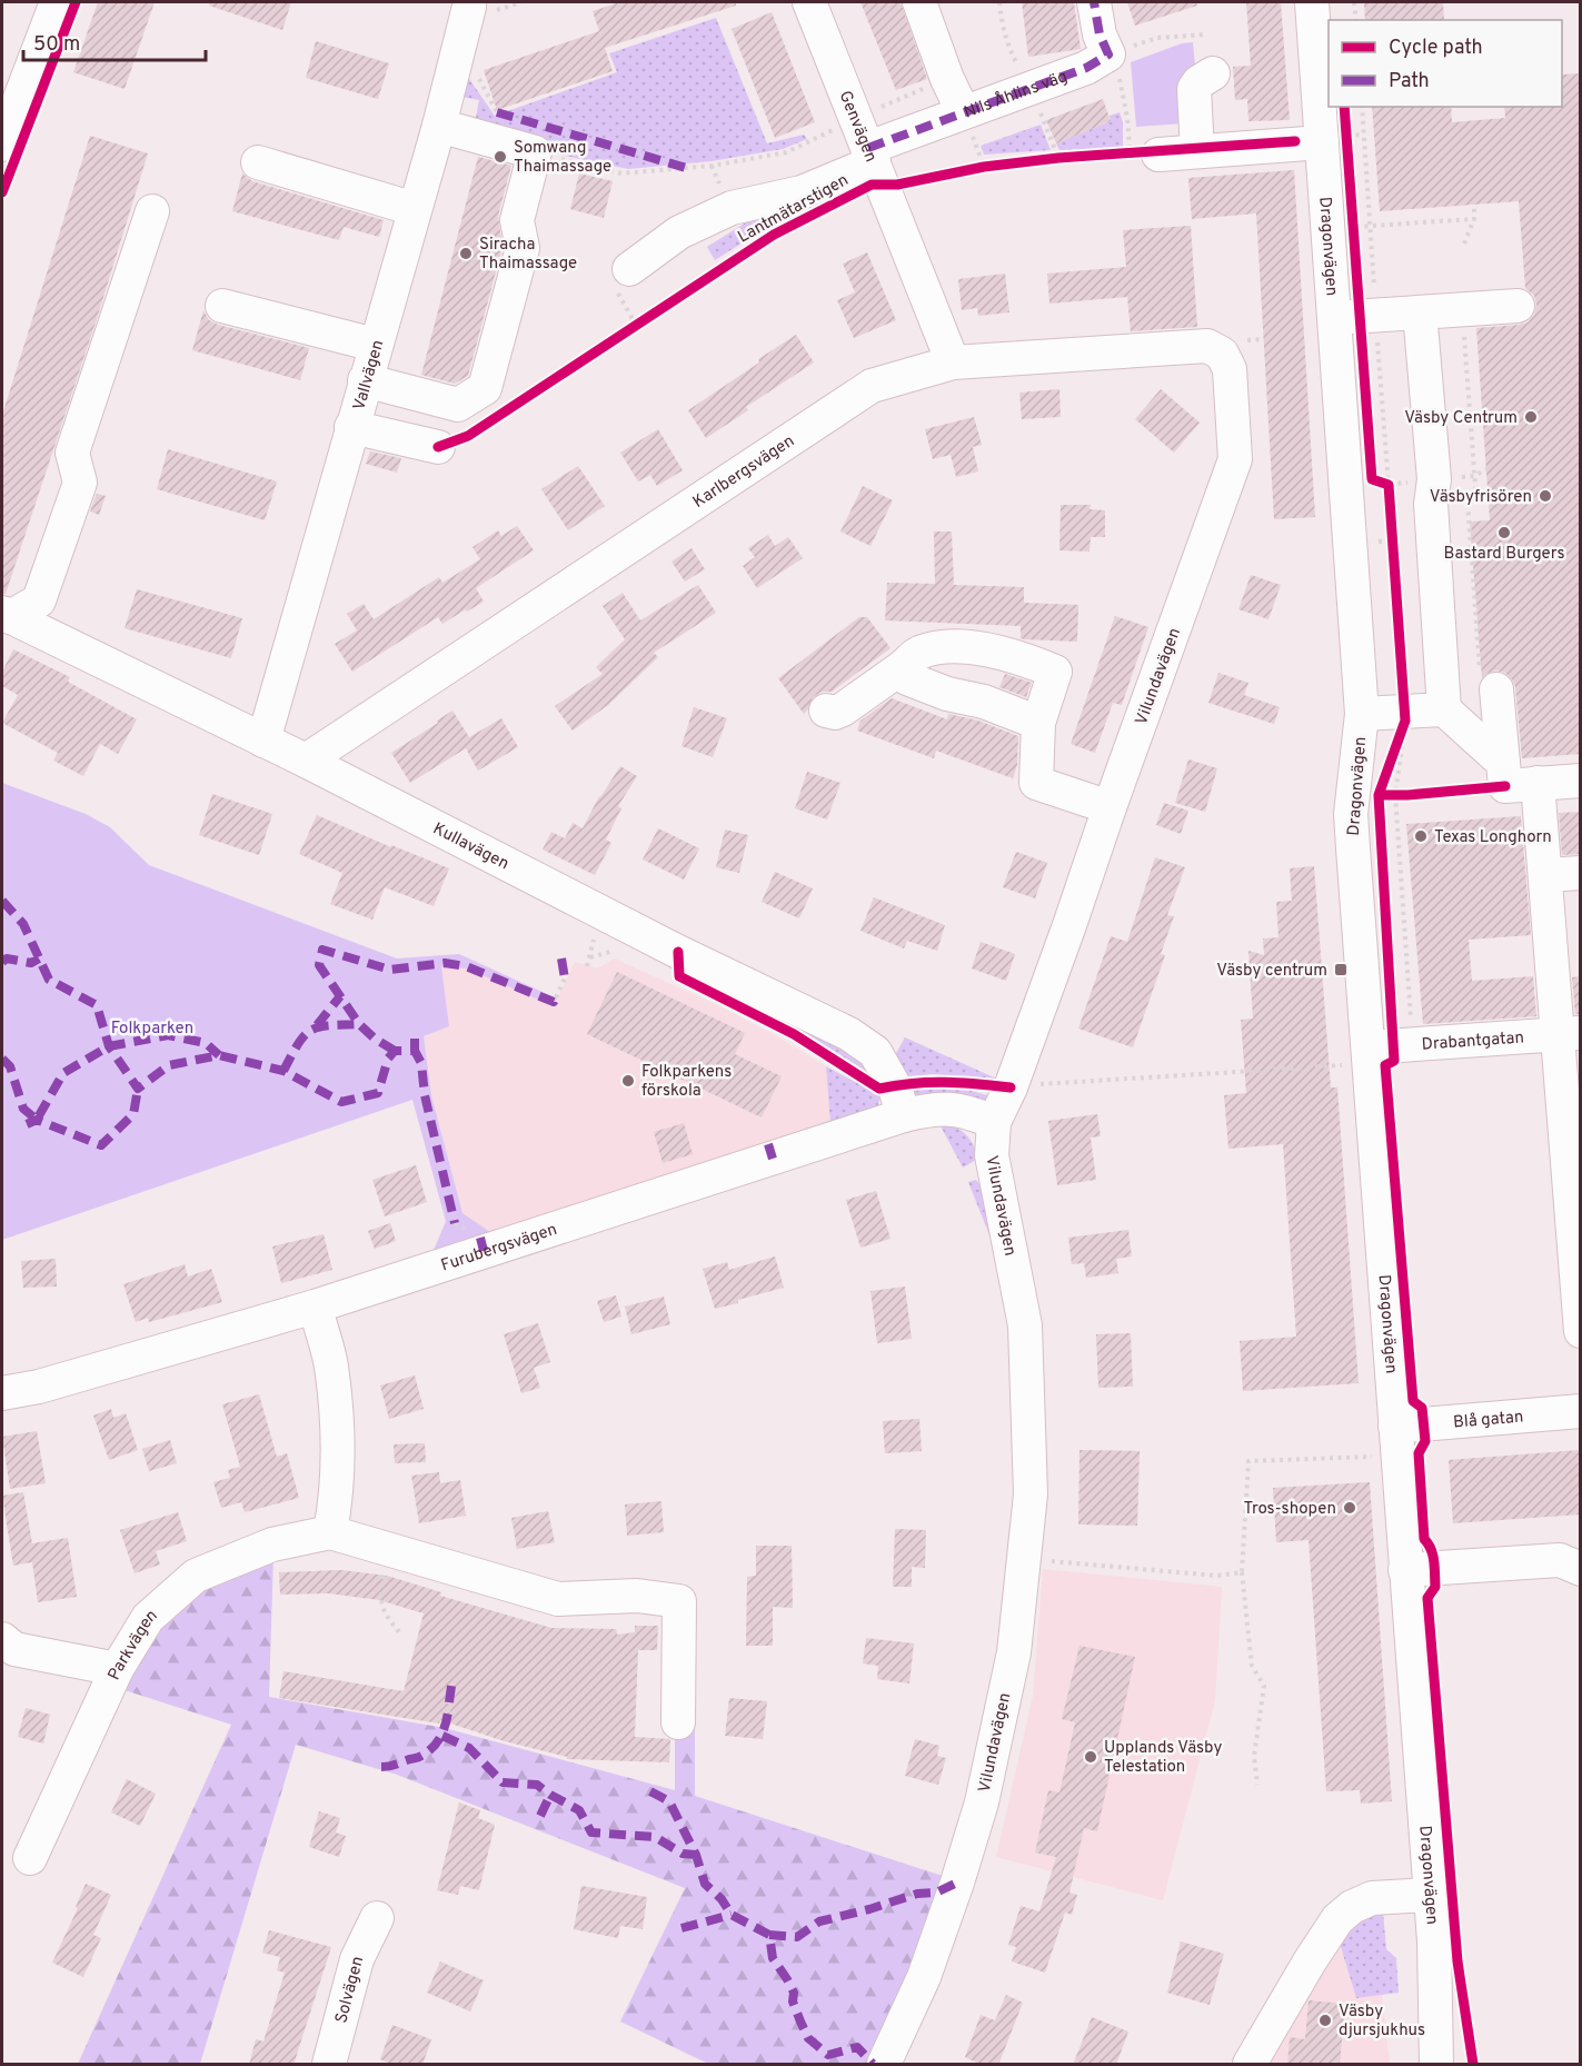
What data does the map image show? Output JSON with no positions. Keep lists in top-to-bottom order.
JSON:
{
  "streets": {
    "street": [
      "Nils Åhlins väg",
      "Genvägen",
      "Dragonvägen",
      "Vallvägen",
      "Karlbergsvägen",
      "Vilundavägen",
      "Kullavägen",
      "Drabantgatan",
      "Furubergsvägen",
      "Blå gatan",
      "Parkvägen",
      "Solvägen"
    ],
    "cycle path": ["Lantmätarstigen"]
  },
  "crossings": [
    ["Nils Åhlins väg", "Genvägen"],
    ["Genvägen", "Karlbergsvägen"],
    ["Dragonvägen", "Drabantgatan"],
    ["Dragonvägen", "Blå gatan"],
    ["Vallvägen", "Kullavägen"],
    ["Karlbergsvägen", "Vilundavägen"],
    ["Karlbergsvägen", "Kullavägen"],
    ["Vilundavägen", "Furubergsvägen"],
    ["Kullavägen", "Furubergsvägen"]
  ],
  "parks": ["Folkparken"],
  "places": {
    "other": [
      "Somwang Thaimassage",
      "Siracha Thaimassage",
      "Väsby Centrum",
      "Väsbyfrisören",
      "Bastard Burgers",
      "Texas Longhorn",
      "Folkparkens förskola",
      "Tros-shopen",
      "Upplands Väsby Telestation",
      "Väsby djursjukhus"
    ],
    "transit": ["Väsby centrum"]
  },
  "legend": ["Cycle path", "Path"],
  "scale_bar": "50 m"
}
